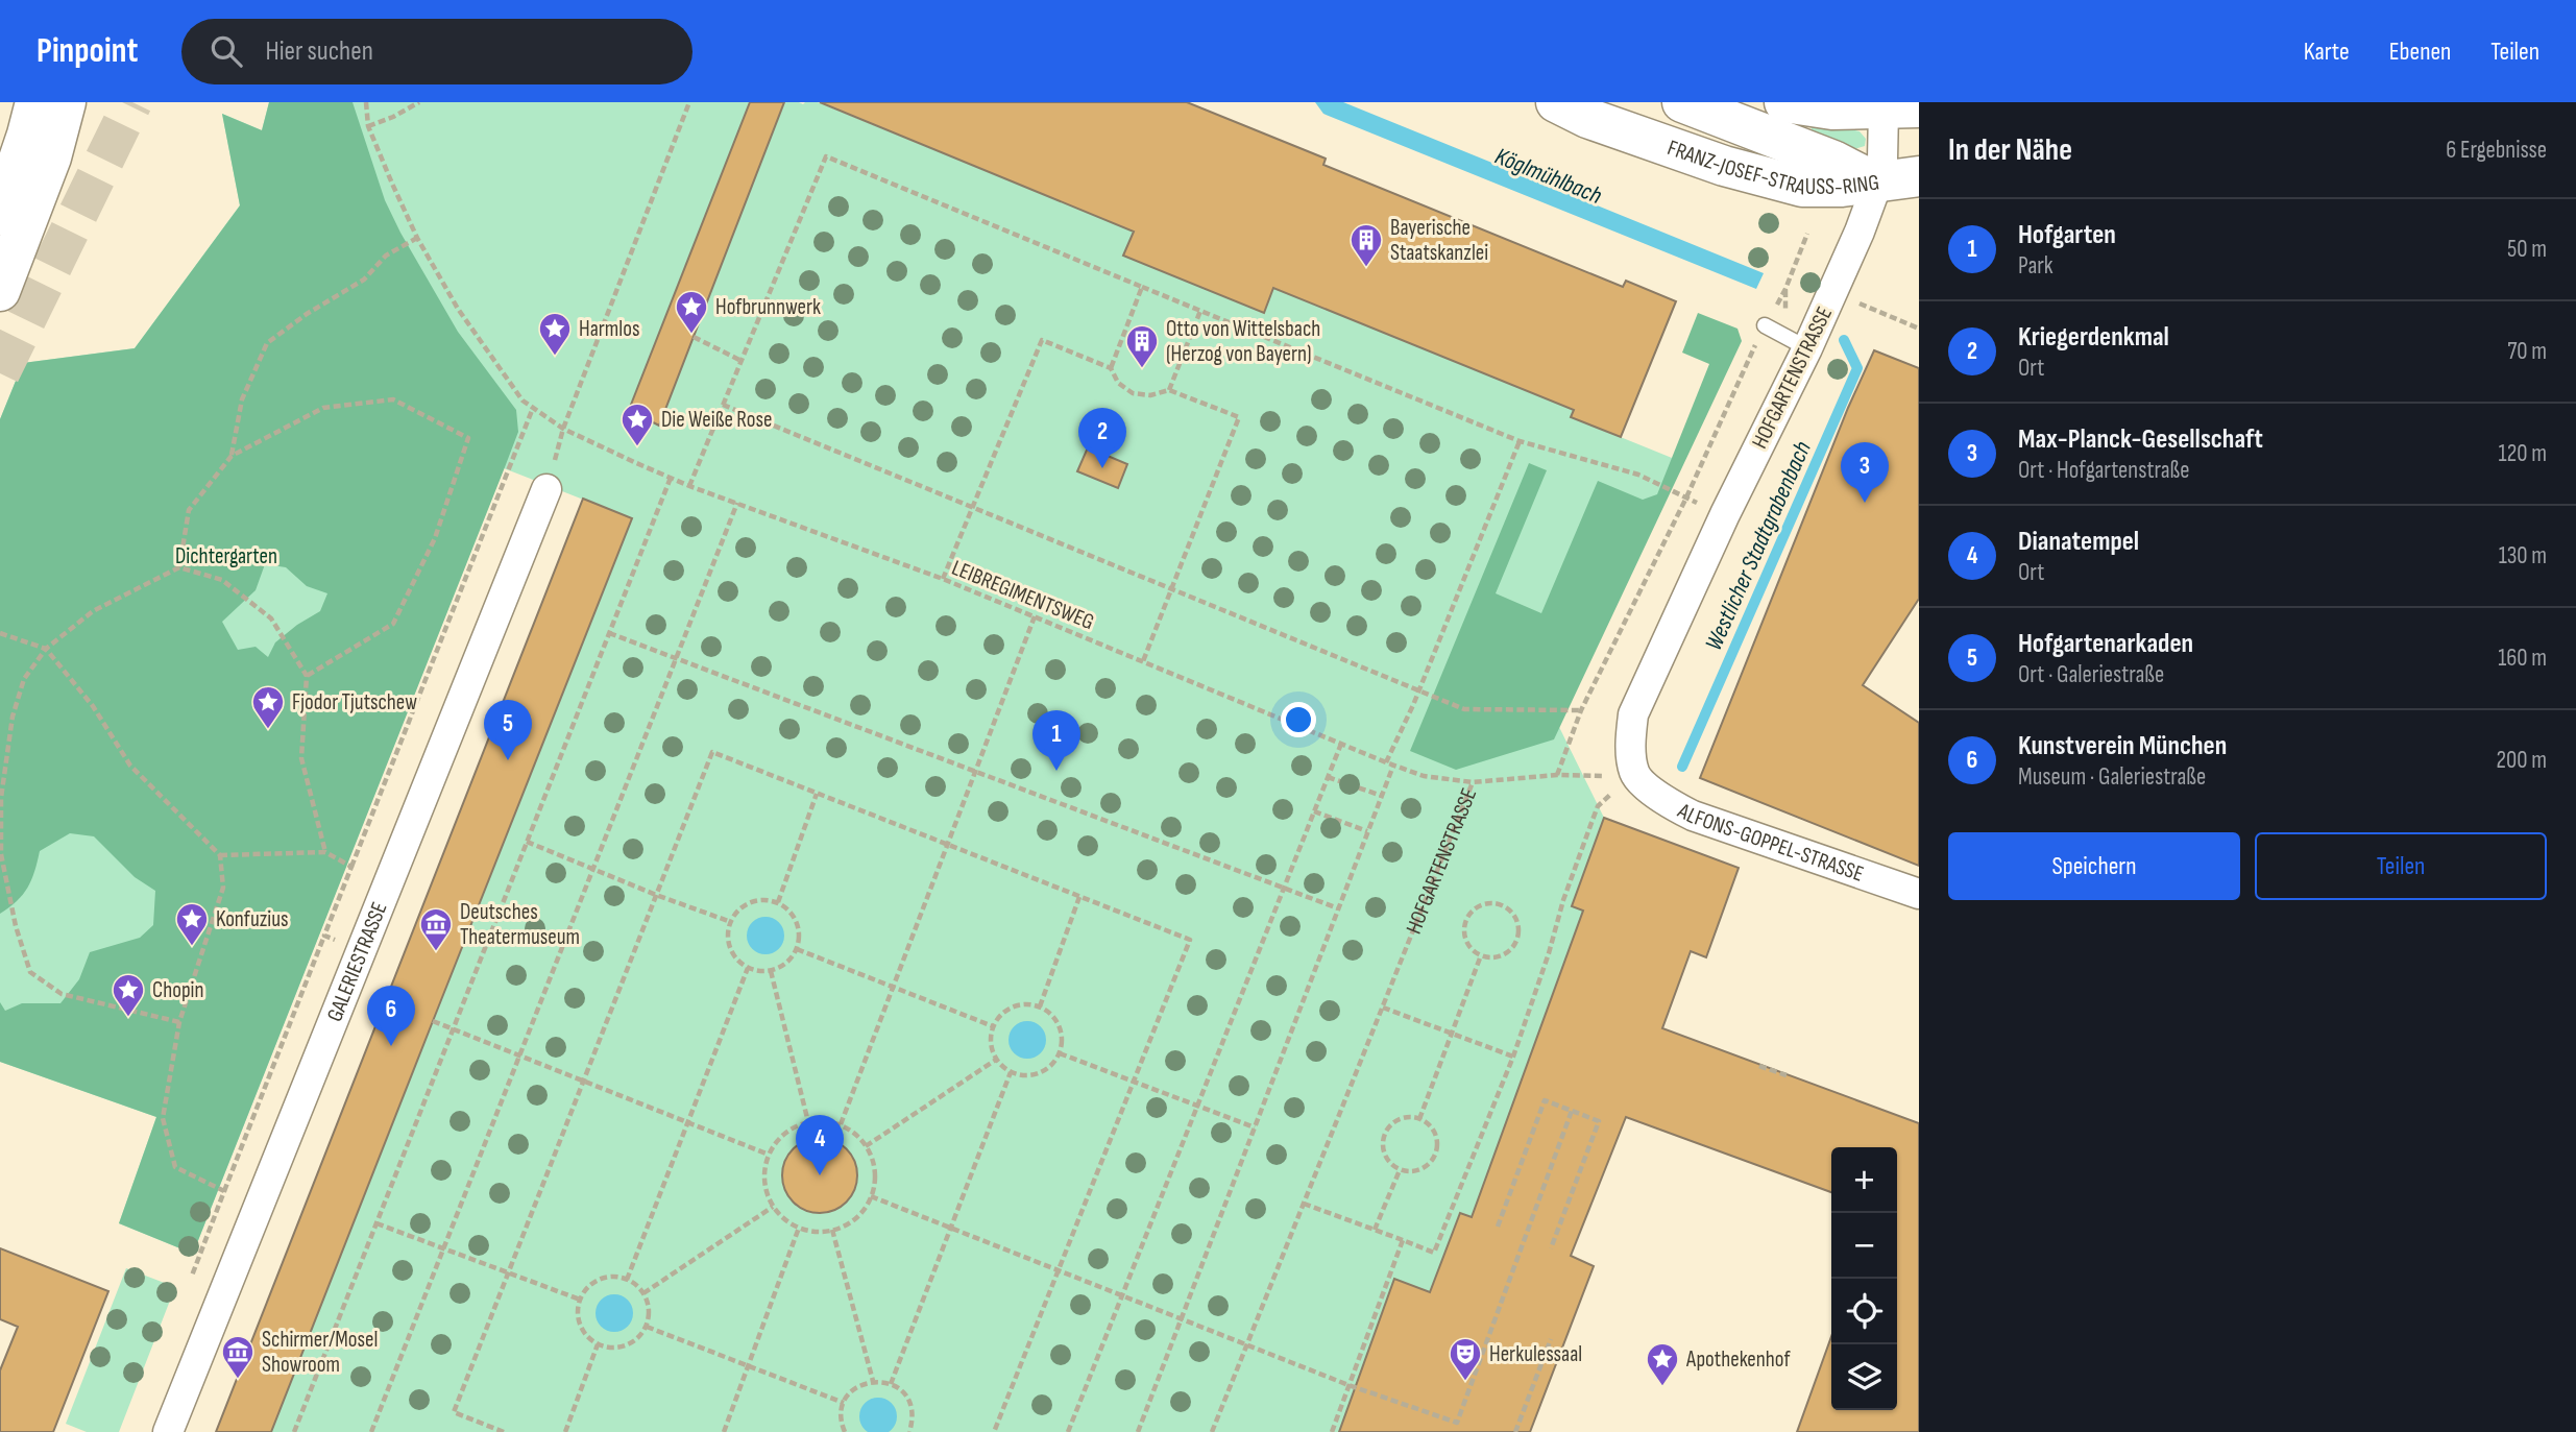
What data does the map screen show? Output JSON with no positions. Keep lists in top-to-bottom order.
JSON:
{
  "streets": {
    "main road": ["FRANZ-JOSEF-STRAUSS-RING"],
    "street": ["HOFGARTENSTRASSE", "ALFONS-GOPPEL-STRASSE", "GALERIESTRASSE"],
    "path": ["LEIBREGIMENTSWEG"]
  },
  "crossings": [
    ["FRANZ-JOSEF-STRAUSS-RING", "HOFGARTENSTRASSE"],
    ["HOFGARTENSTRASSE", "LEIBREGIMENTSWEG"],
    ["HOFGARTENSTRASSE", "ALFONS-GOPPEL-STRASSE"]
  ],
  "water": ["Köglmühlbach", "Westlicher Stadtgrabenbach"],
  "parks": ["Dichtergarten"],
  "places": {
    "building": ["Bayerische Staatskanzlei", "Otto von Wittelsbach (Herzog von Bayern)"],
    "place": [
      "Hofbrunnwerk",
      "Harmlos",
      "Die Weiße Rose",
      "Fjodor Tjutschew",
      "Konfuzius",
      "Chopin",
      "Apothekenhof"
    ],
    "museum": ["Deutsches Theatermuseum", "Schirmer/Mosel Showroom"],
    "theatre": ["Herkulessaal"]
  },
  "page": {
    "header": "Pinpoint",
    "search": "Hier suchen",
    "nav": ["Karte", "Ebenen", "Teilen"],
    "heading": ["In der Nähe", "6 Ergebnisse"],
    "list": [
      {
        "mark": "1",
        "name": "Hofgarten",
        "note": "Park",
        "value": "50 m"
      },
      {
        "mark": "2",
        "name": "Kriegerdenkmal",
        "note": "Ort",
        "value": "70 m"
      },
      {
        "mark": "3",
        "name": "Max-Planck-Gesellschaft",
        "note": "Ort · Hofgartenstraße",
        "value": "120 m"
      },
      {
        "mark": "4",
        "name": "Dianatempel",
        "note": "Ort",
        "value": "130 m"
      },
      {
        "mark": "5",
        "name": "Hofgartenarkaden",
        "note": "Ort · Galeriestraße",
        "value": "160 m"
      },
      {
        "mark": "6",
        "name": "Kunstverein München",
        "note": "Museum · Galeriestraße",
        "value": "200 m"
      }
    ],
    "pins": [
      "2",
      "3",
      "5",
      "1",
      "6",
      "4"
    ],
    "buttons": ["Speichern", "Teilen"],
    "map_buttons": ["+", "−"]
  }
}
